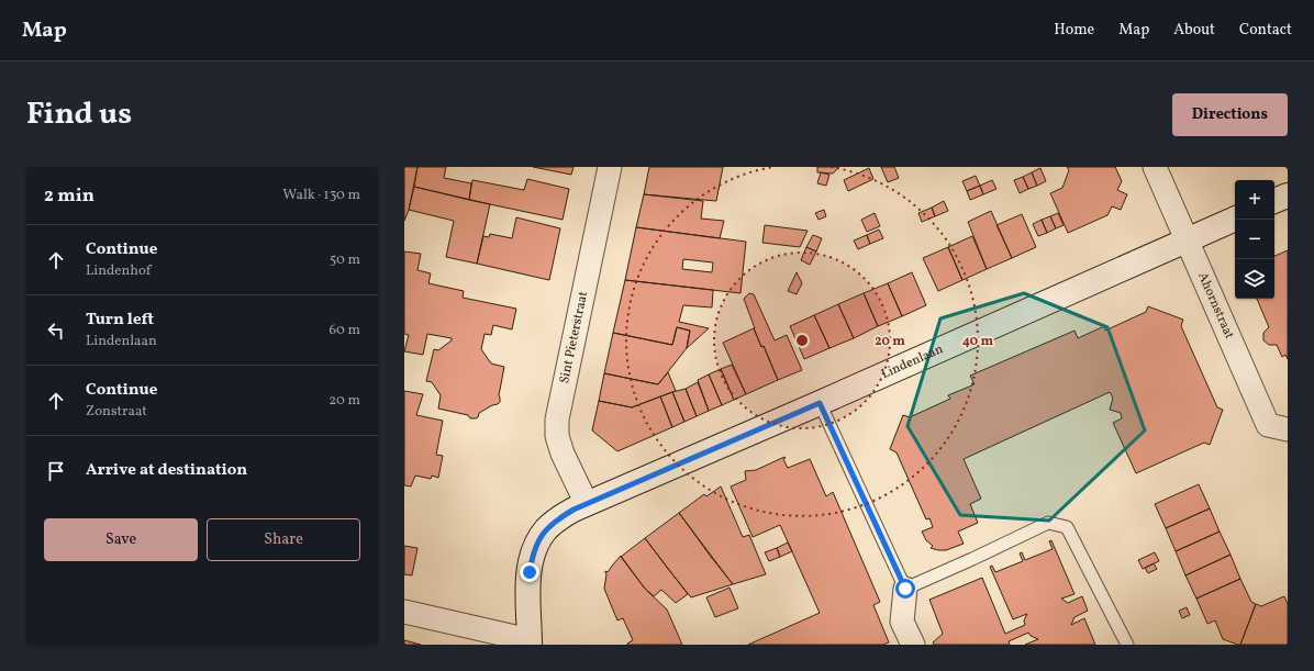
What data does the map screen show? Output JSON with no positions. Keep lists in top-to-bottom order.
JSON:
{
  "streets": {
    "street": ["Ahornstraat", "Sint Pieterstraat", "Lindenlaan"]
  },
  "crossings": [
    ["Ahornstraat", "Lindenlaan"],
    ["Sint Pieterstraat", "Lindenlaan"]
  ],
  "page": {
    "header": "Map",
    "nav": [
      "Home",
      "Map",
      "About",
      "Contact"
    ],
    "title": "Find us",
    "buttons": [
      "Directions",
      ["Save", "Share"]
    ],
    "heading": ["2 min", "Walk · 130 m"],
    "map_buttons": ["+", "−"],
    "list": [
      ["Continue", "Lindenhof", "50 m"],
      ["Turn left", "Lindenlaan", "60 m"],
      ["Continue", "Zonstraat", "20 m"],
      "Arrive at destination"
    ]
  },
  "rings": ["20 m", "40 m"]
}
